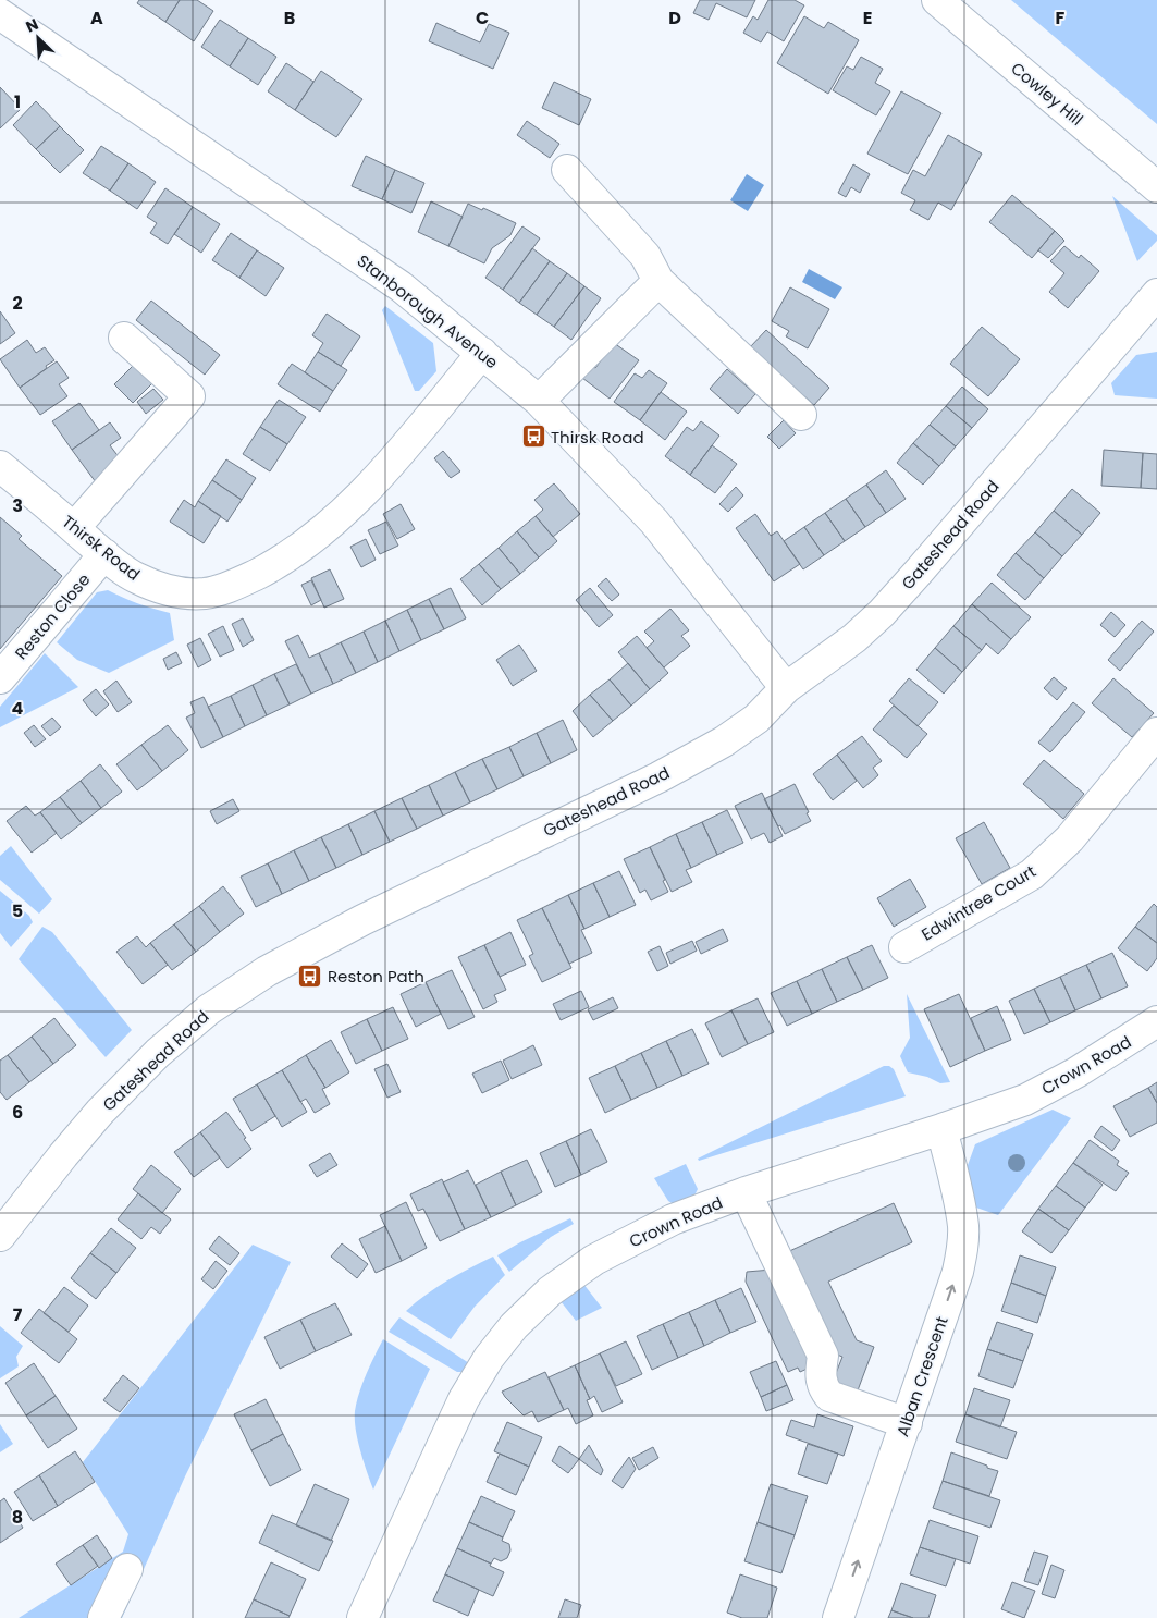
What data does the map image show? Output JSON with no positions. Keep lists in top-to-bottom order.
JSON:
{
  "streets": {
    "street": [
      "Cowley Hill",
      "Stanborough Avenue",
      "Gateshead Road",
      "Thirsk Road",
      "Reston Close",
      "Edwintree Court",
      "Crown Road",
      "Alban Crescent"
    ]
  },
  "crossings": [
    ["Stanborough Avenue", "Gateshead Road"],
    ["Stanborough Avenue", "Thirsk Road"],
    ["Thirsk Road", "Reston Close"],
    ["Crown Road", "Alban Crescent"]
  ],
  "one_way": ["Alban Crescent"],
  "places": {
    "bus stop": ["Thirsk Road", "Reston Path"]
  },
  "north": "top left",
  "grid": {
    "columns": [
      "A",
      "B",
      "C",
      "D",
      "E",
      "F"
    ],
    "rows": [
      "1",
      "2",
      "3",
      "4",
      "5",
      "6",
      "7",
      "8"
    ]
  }
}
